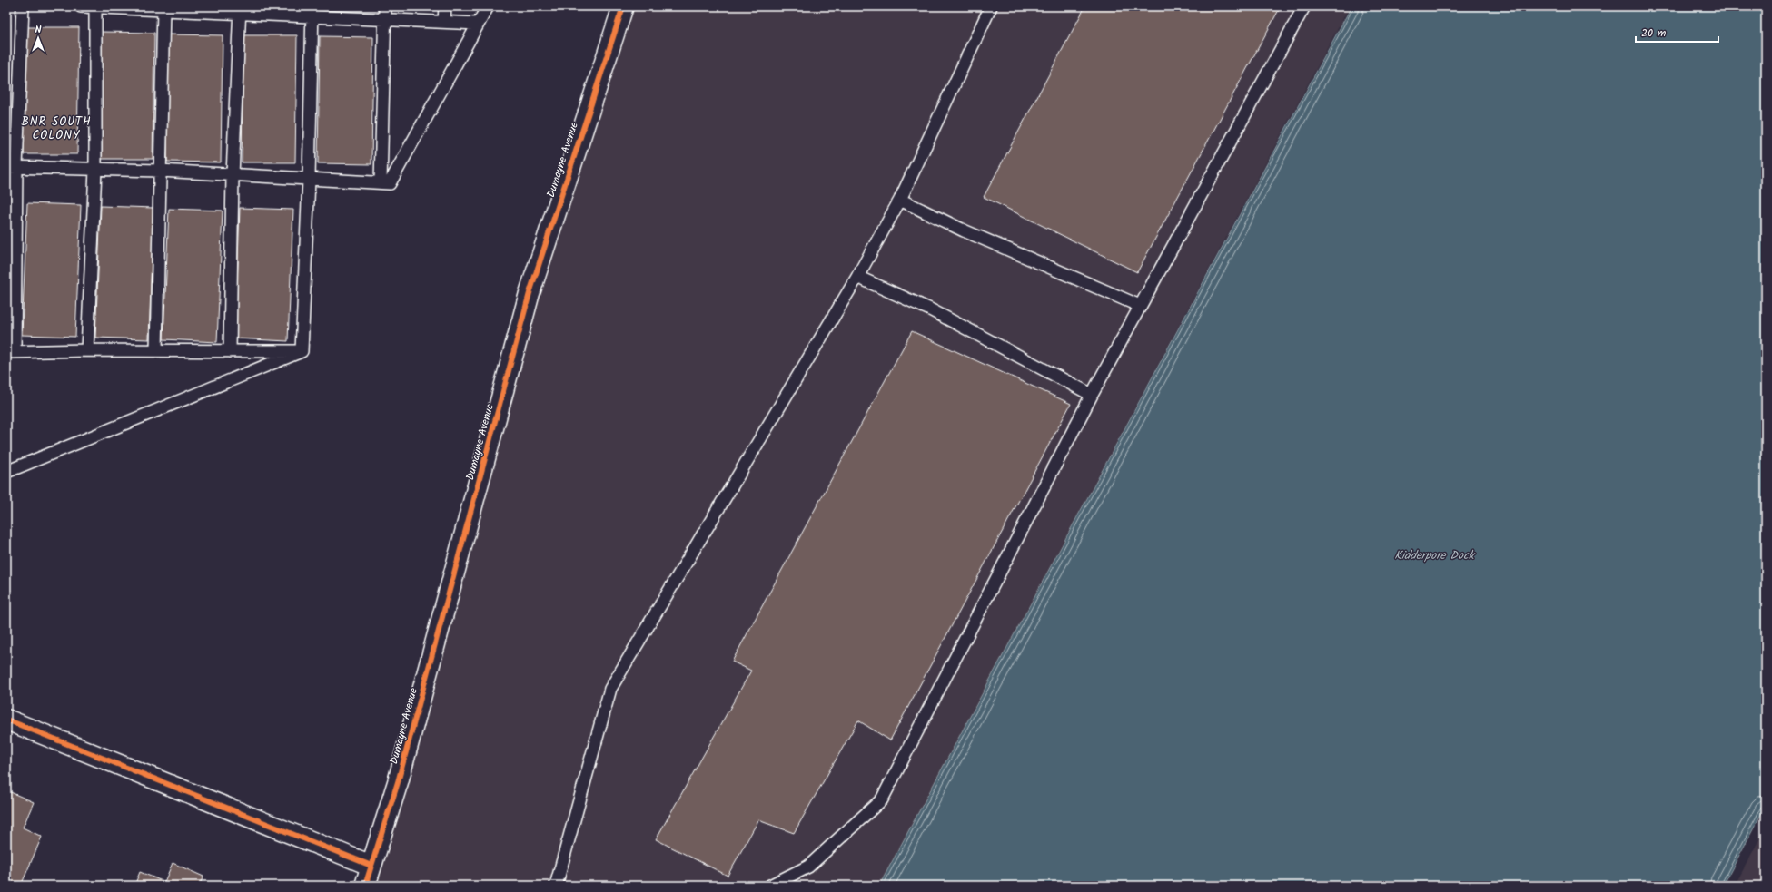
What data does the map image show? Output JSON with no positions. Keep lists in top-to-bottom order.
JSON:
{
  "streets": {
    "street": ["Dumayne Avenue"]
  },
  "districts": ["BNR SOUTH COLONY"],
  "water": ["Kidderpore Dock"],
  "scale_bar": "20 m",
  "north": "top"
}
